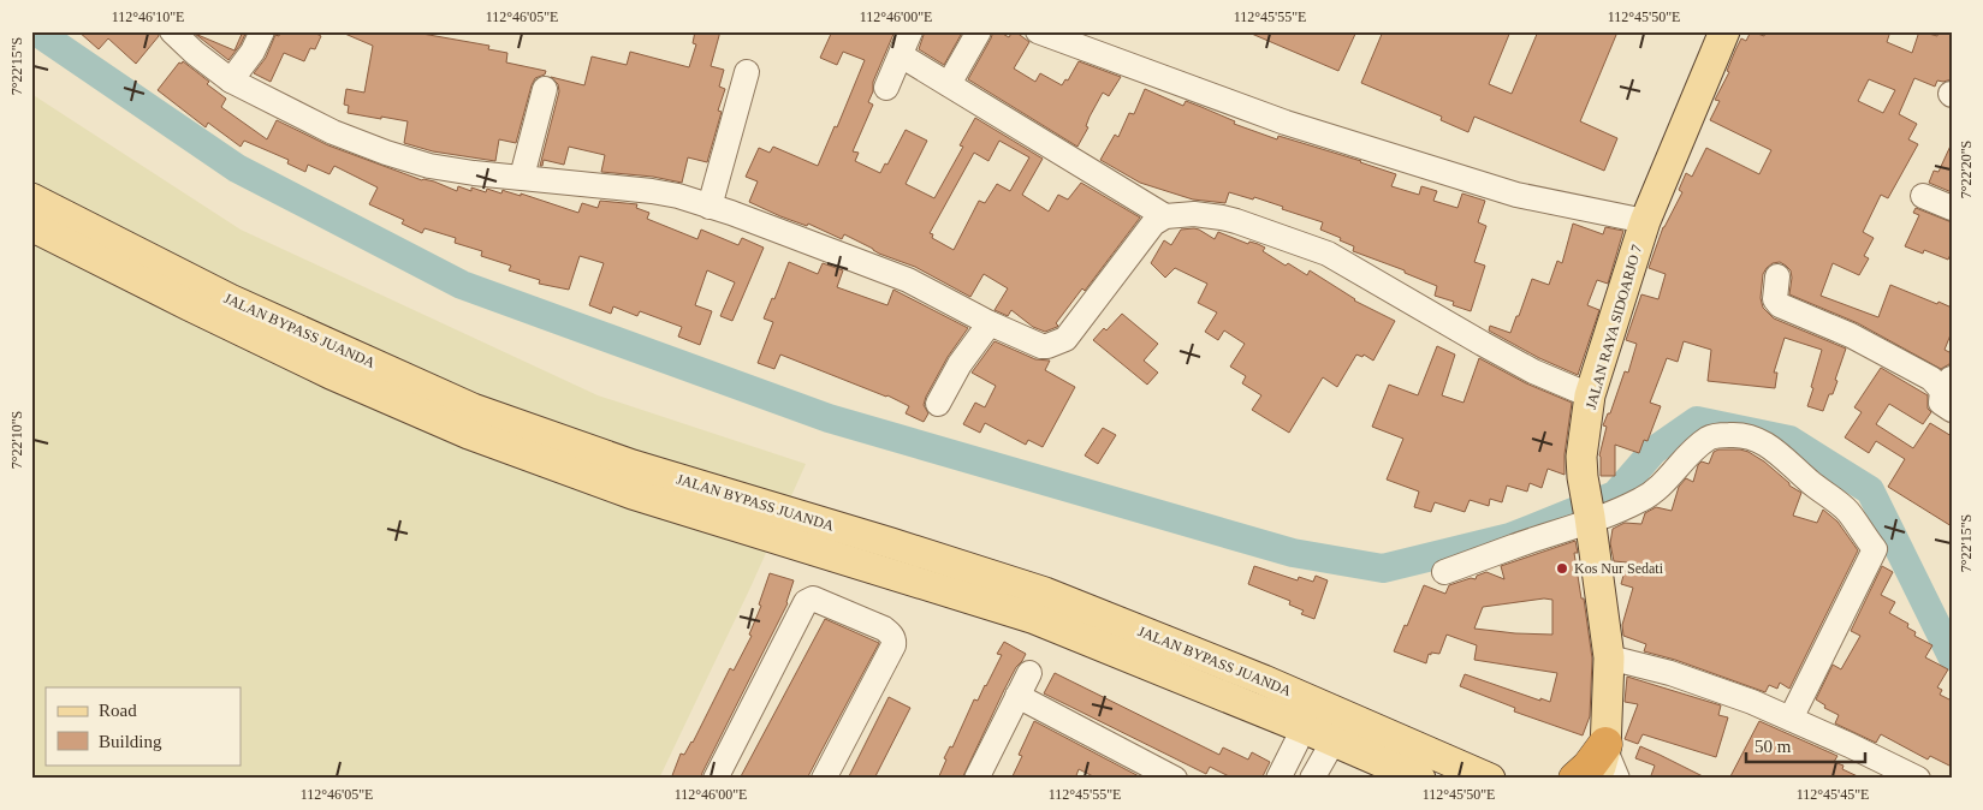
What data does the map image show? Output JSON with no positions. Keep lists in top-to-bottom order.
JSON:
{
  "streets": {
    "main road": ["JALAN RAYA SIDOARJO 7", "JALAN BYPASS JUANDA"]
  },
  "places": ["Kos Nur Sedati"],
  "legend": ["Road", "Building"],
  "scale_bar": "50 m",
  "coordinates": [
    "112°46'10\"E",
    "112°46'05\"E",
    "112°46'00\"E",
    "112°45'55\"E",
    "112°45'50\"E",
    "7°22'15\"S",
    "7°22'20\"S",
    "7°22'10\"S",
    "112°45'45\"E"
  ]
}
